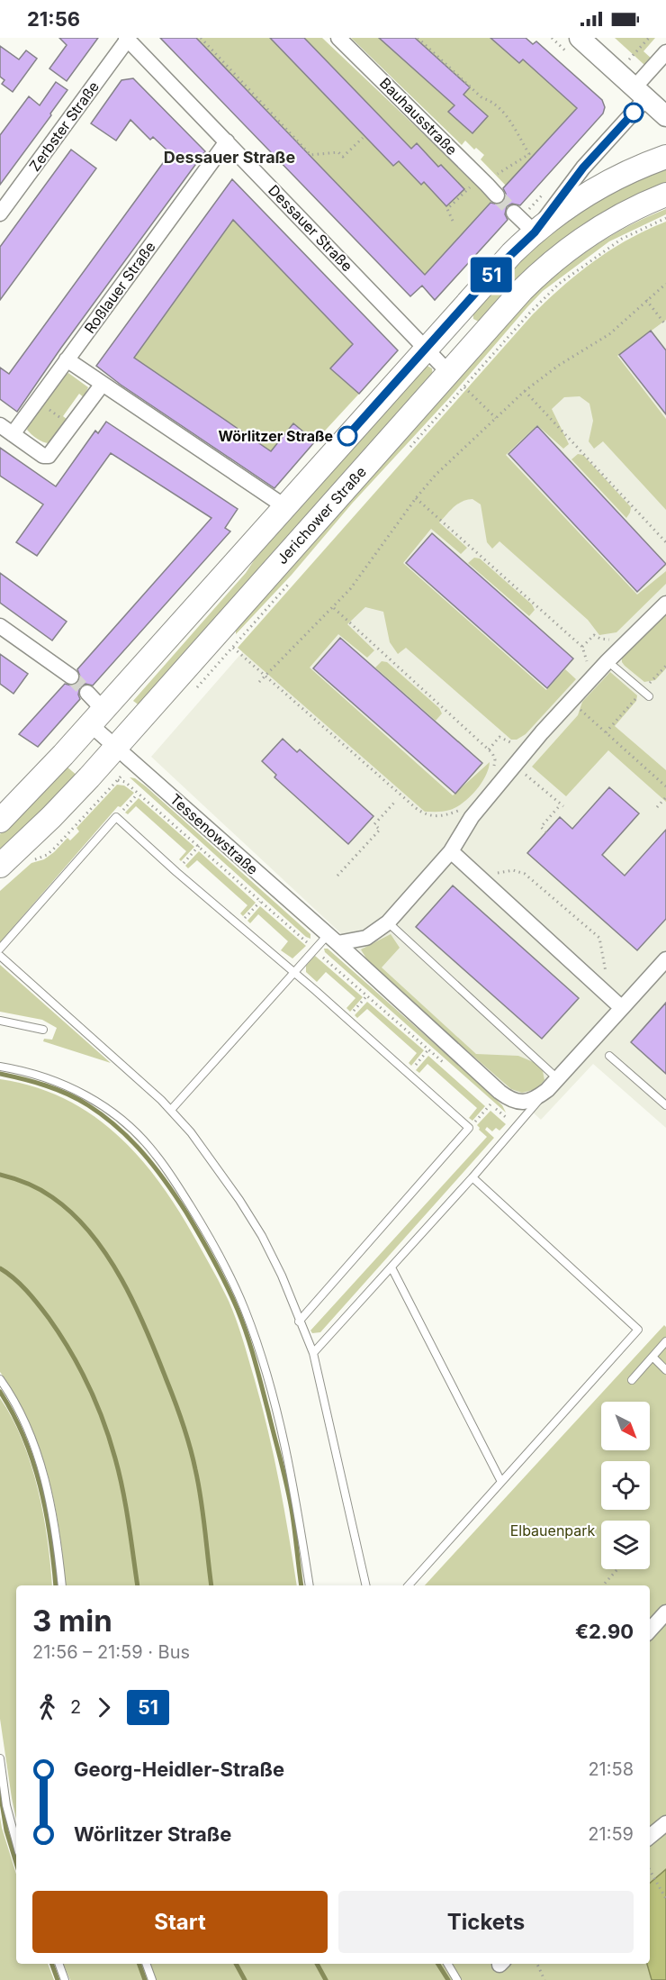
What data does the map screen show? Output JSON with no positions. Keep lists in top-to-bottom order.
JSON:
{
  "streets": {
    "main road": ["Jerichower Straße"],
    "street": [
      "Bauhausstraße",
      "Zerbster Straße",
      "Dessauer Straße",
      "Roßlauer Straße",
      "Tessenowstraße"
    ]
  },
  "crossings": [
    ["Zerbster Straße", "Dessauer Straße"],
    ["Dessauer Straße", "Roßlauer Straße"],
    ["Dessauer Straße", "Jerichower Straße"],
    ["Jerichower Straße", "Tessenowstraße"]
  ],
  "districts": ["Dessauer Straße"],
  "parks": ["Elbauenpark"],
  "places": ["Wörlitzer Straße"],
  "lines": ["bus line 51"],
  "north": "bottom right",
  "page": {
    "status": "21:56",
    "on_map": "51",
    "heading": ["3 min", "21:56 – 21:59 · Bus", "€2.90"],
    "legs": ["2", "51"],
    "list": [
      {
        "name": "Georg-Heidler-Straße",
        "value": "21:58"
      },
      {
        "name": "Wörlitzer Straße",
        "value": "21:59"
      }
    ],
    "buttons": ["Start", "Tickets"]
  }
}
